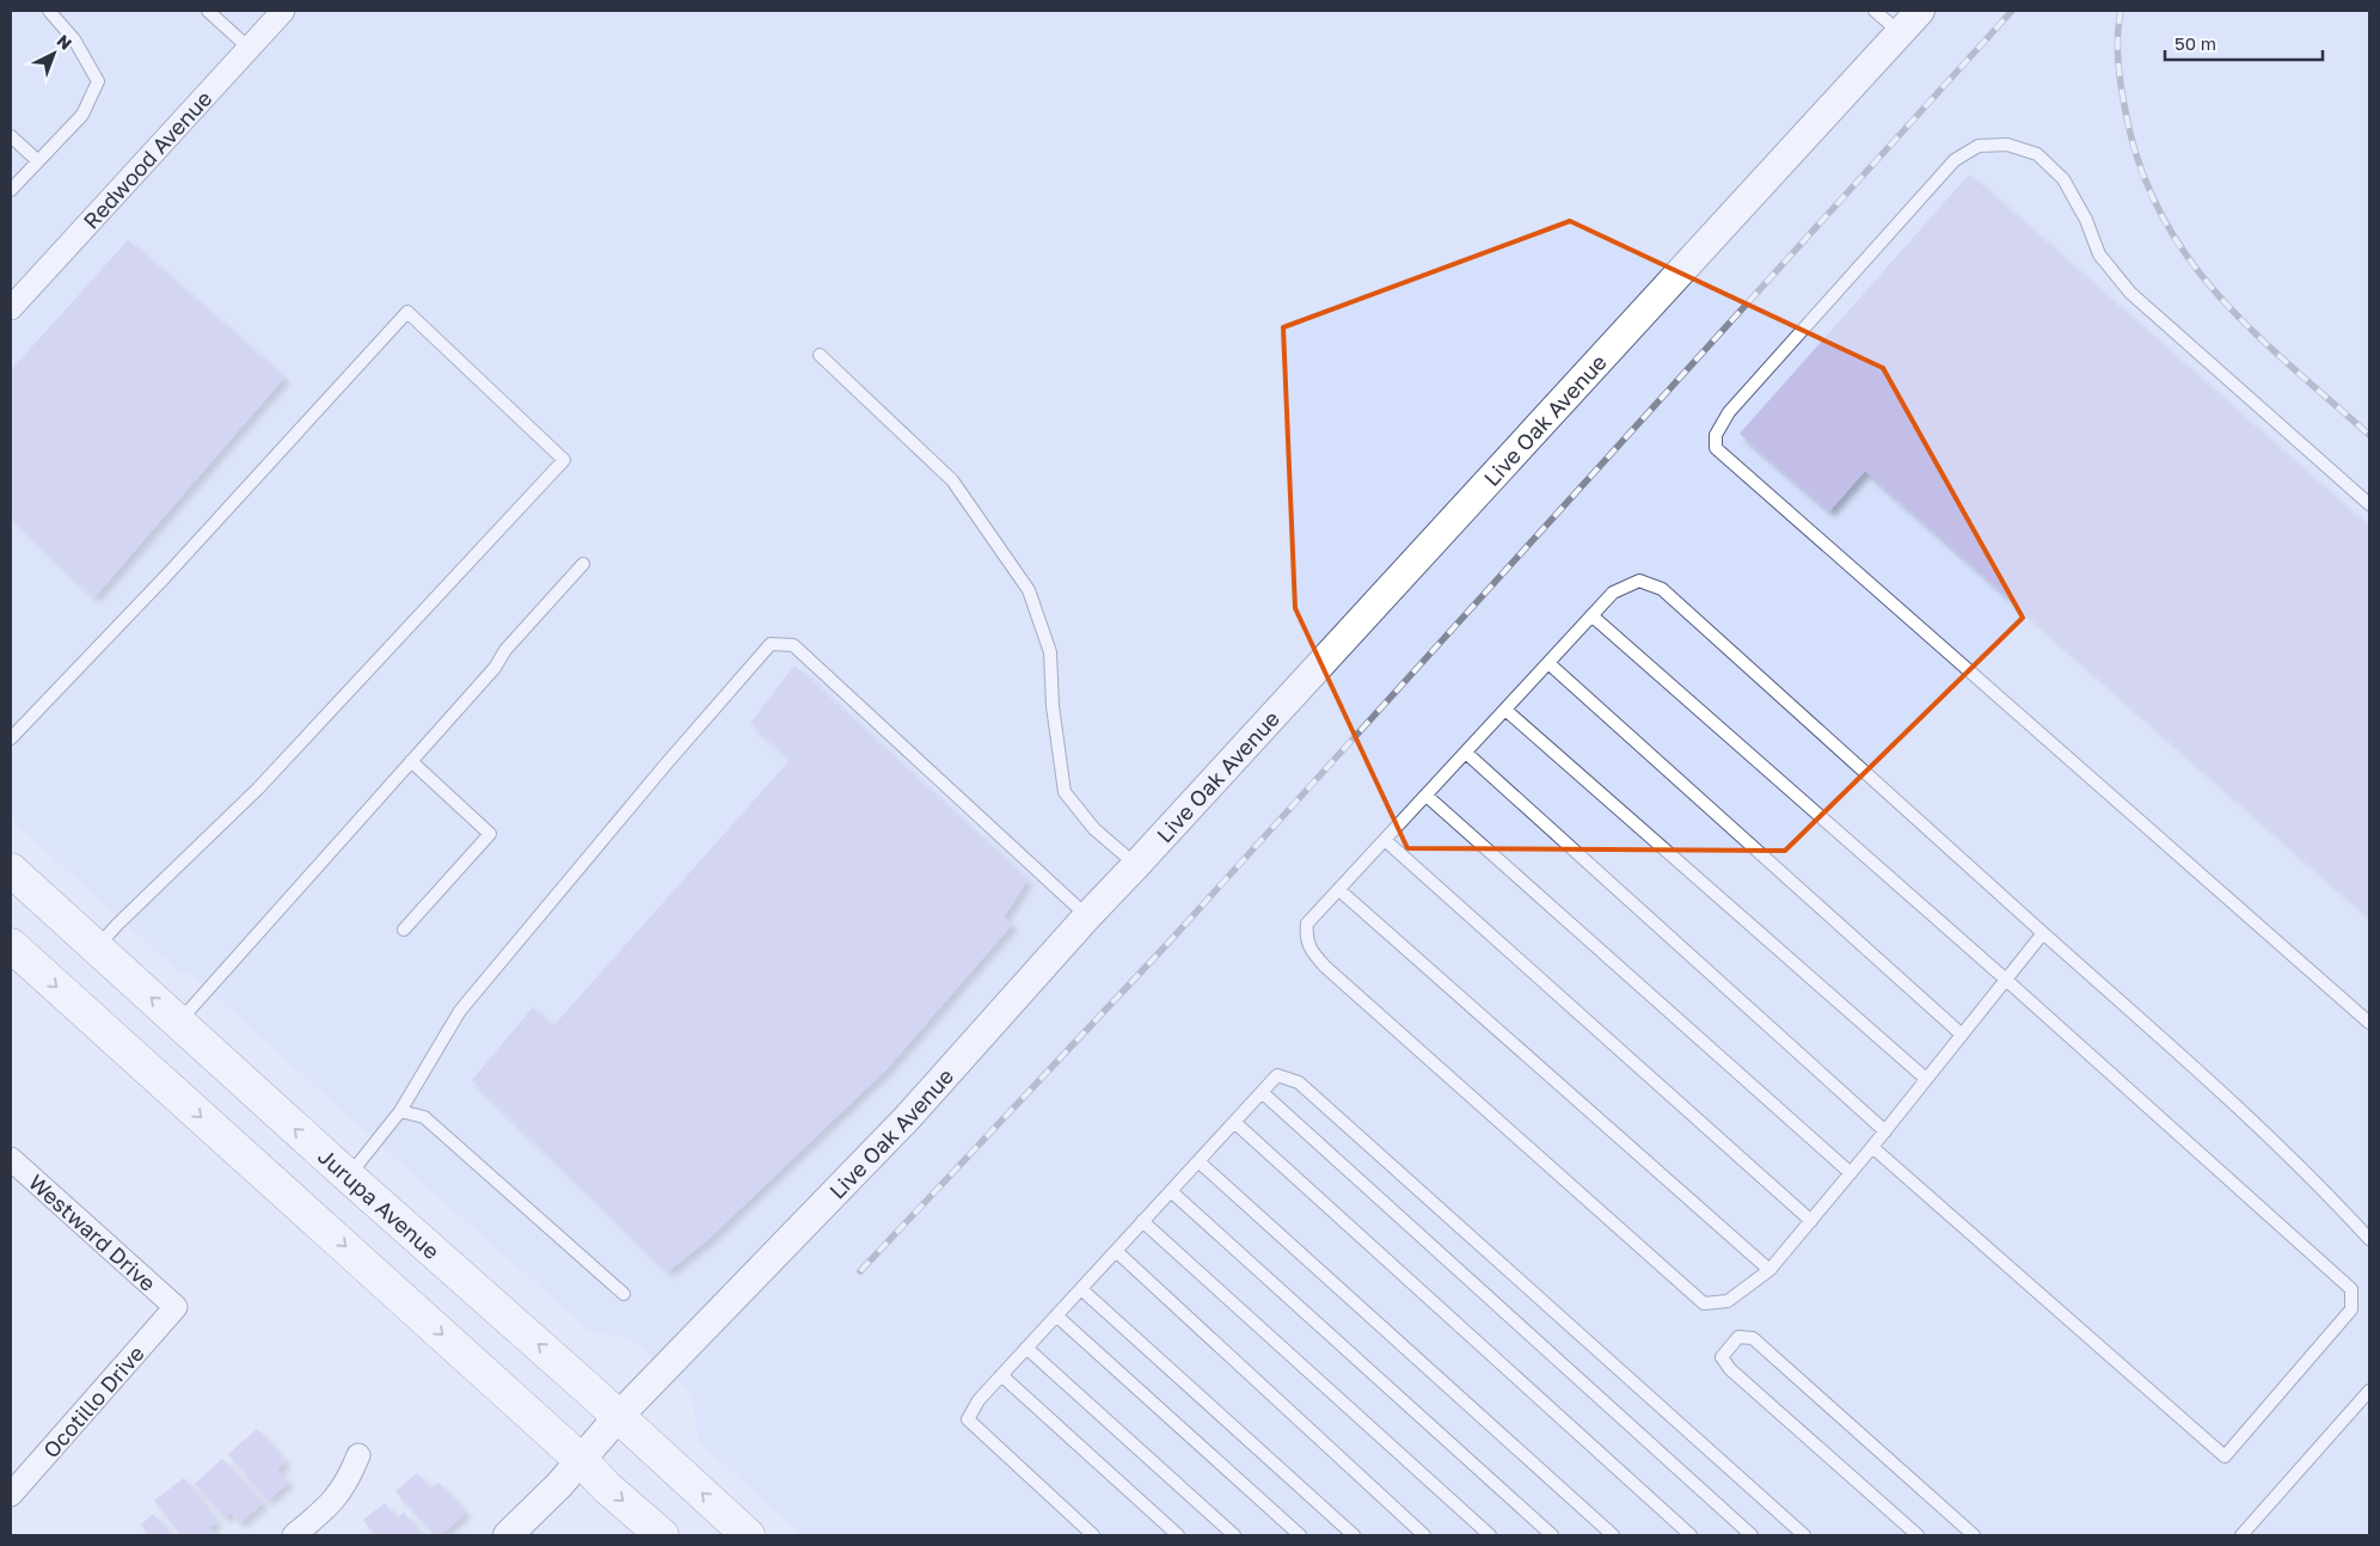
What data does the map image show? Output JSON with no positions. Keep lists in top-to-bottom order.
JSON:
{
  "streets": {
    "main road": ["Jurupa Avenue"],
    "street": [
      "Redwood Avenue",
      "Live Oak Avenue",
      "Westward Drive",
      "Ocotillo Drive"
    ]
  },
  "crossings": [
    ["Live Oak Avenue", "Jurupa Avenue"],
    ["Westward Drive", "Ocotillo Drive"]
  ],
  "scale_bar": "50 m",
  "north": "top right"
}
